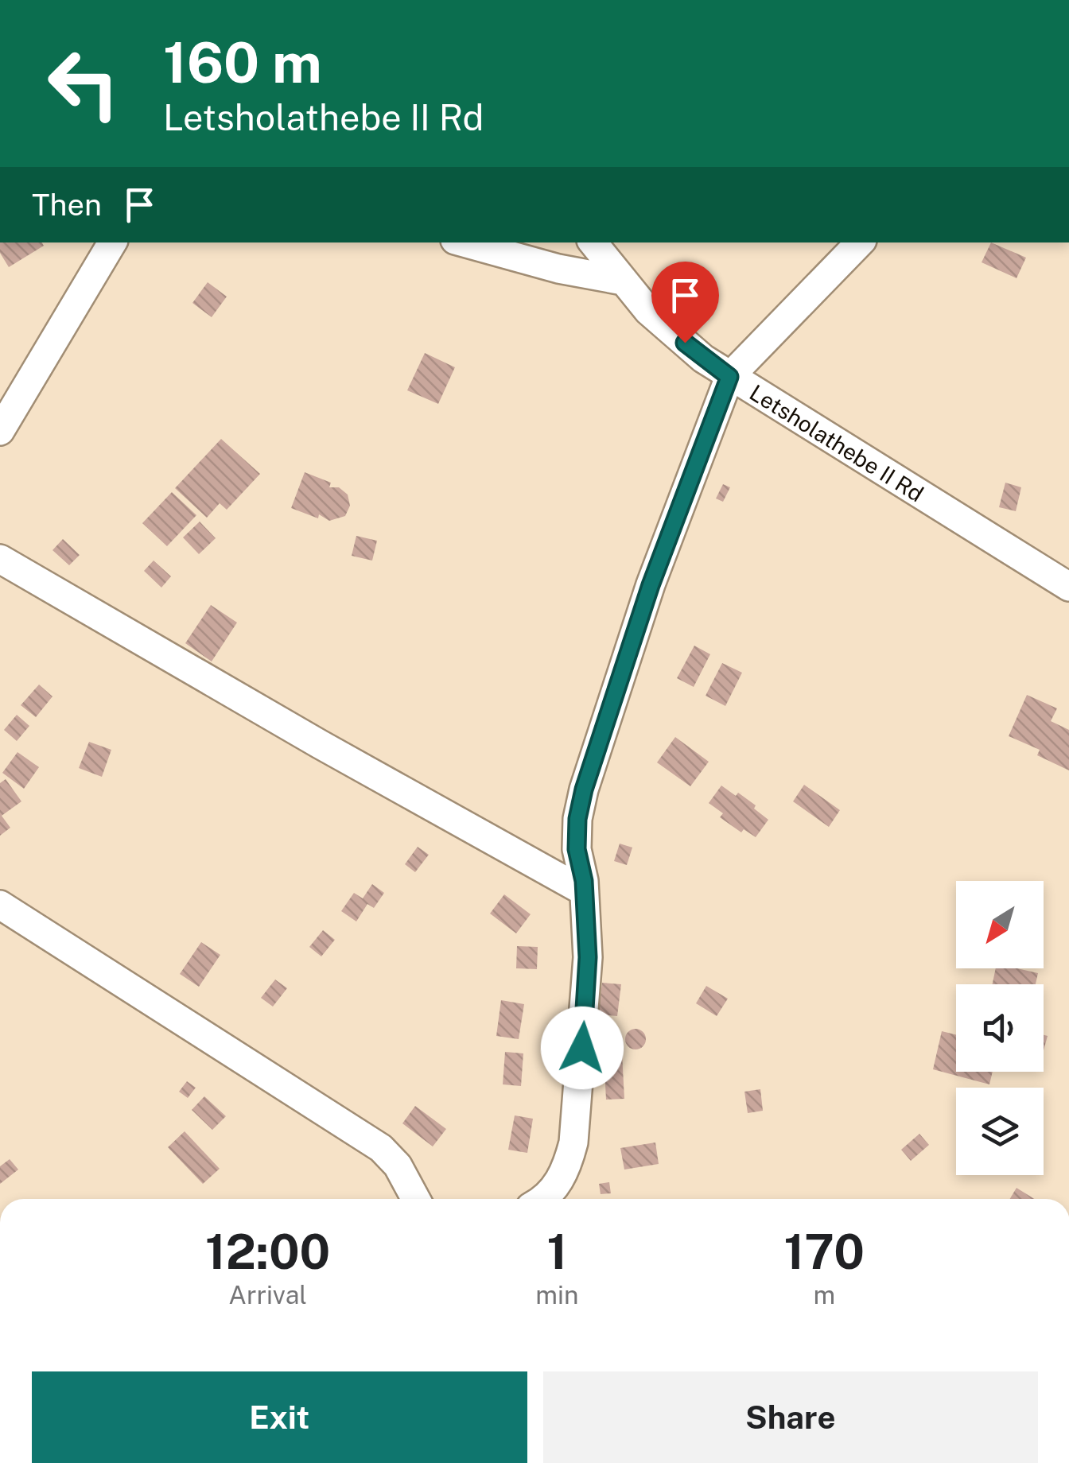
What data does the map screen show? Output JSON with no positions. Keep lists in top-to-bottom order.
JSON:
{
  "streets": {
    "street": ["Letsholathebe II Rd"]
  },
  "north": "bottom left",
  "page": {
    "turn": ["160 m", "Letsholathebe II Rd"],
    "then": "Then",
    "eta": [
      "12:00",
      "Arrival",
      "1",
      "min",
      "170",
      "m"
    ],
    "buttons": ["Exit", "Share"]
  }
}
